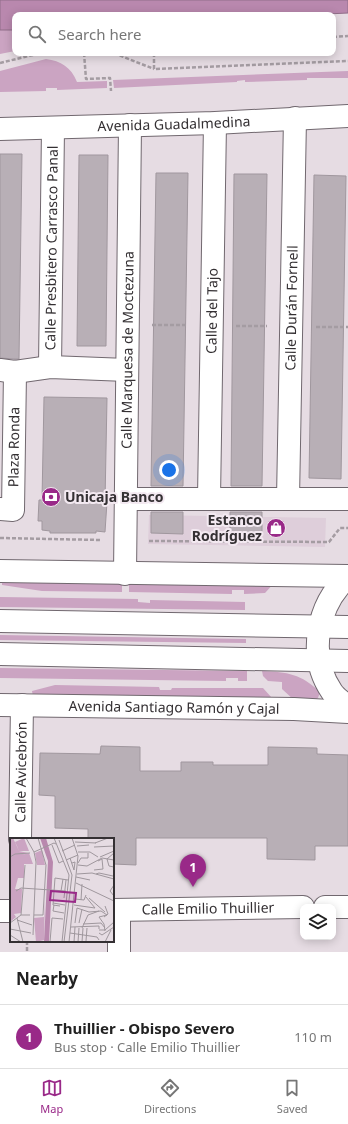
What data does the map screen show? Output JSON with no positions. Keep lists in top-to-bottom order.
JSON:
{
  "streets": {
    "street": [
      "Avenida Guadalmedina",
      "Calle Presbitero Carrasco Panal",
      "Calle Durán Fornell",
      "Calle del Tajo",
      "Calle Marquesa de Moctezuna",
      "Plaza Ronda",
      "Avenida Santiago Ramón y Cajal",
      "Calle Avicebrón",
      "Calle Emilio Thuillier"
    ]
  },
  "crossings": [
    ["Avenida Guadalmedina", "Calle Presbitero Carrasco Panal"],
    ["Avenida Guadalmedina", "Calle Durán Fornell"],
    ["Avenida Guadalmedina", "Calle del Tajo"],
    ["Avenida Guadalmedina", "Calle Marquesa de Moctezuna"],
    ["Avenida Santiago Ramón y Cajal", "Calle Avicebrón"]
  ],
  "places": {
    "bank": ["Unicaja Banco"],
    "shop": ["Estanco Rodríguez"]
  },
  "page": {
    "search": "Search here",
    "pins": "1",
    "heading": "Nearby",
    "list": [
      {
        "mark": "1",
        "name": "Thuillier - Obispo Severo",
        "note": "Bus stop · Calle Emilio Thuillier",
        "value": "110 m"
      }
    ],
    "nav": ["Map", "Directions", "Saved"]
  }
}
